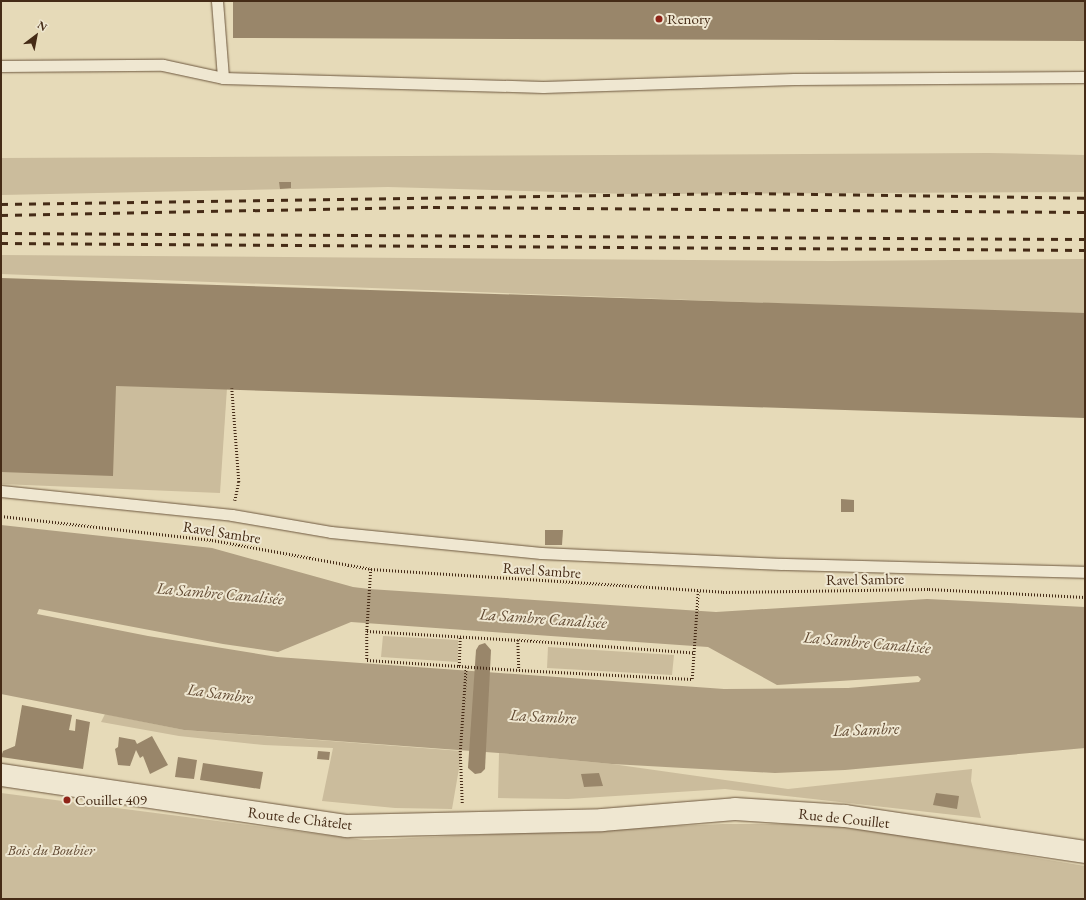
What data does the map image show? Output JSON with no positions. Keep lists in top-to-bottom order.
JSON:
{
  "streets": {
    "main road": ["Route de Châtelet", "Rue de Couillet"],
    "path": ["Ravel Sambre"]
  },
  "crossings": [
    ["Route de Châtelet", "Rue de Couillet"]
  ],
  "water": ["La Sambre Canalisée", "La Sambre"],
  "parks": ["Bois du Boubier"],
  "places": ["Renory", "Couillet 409"],
  "north": "top right"
}
